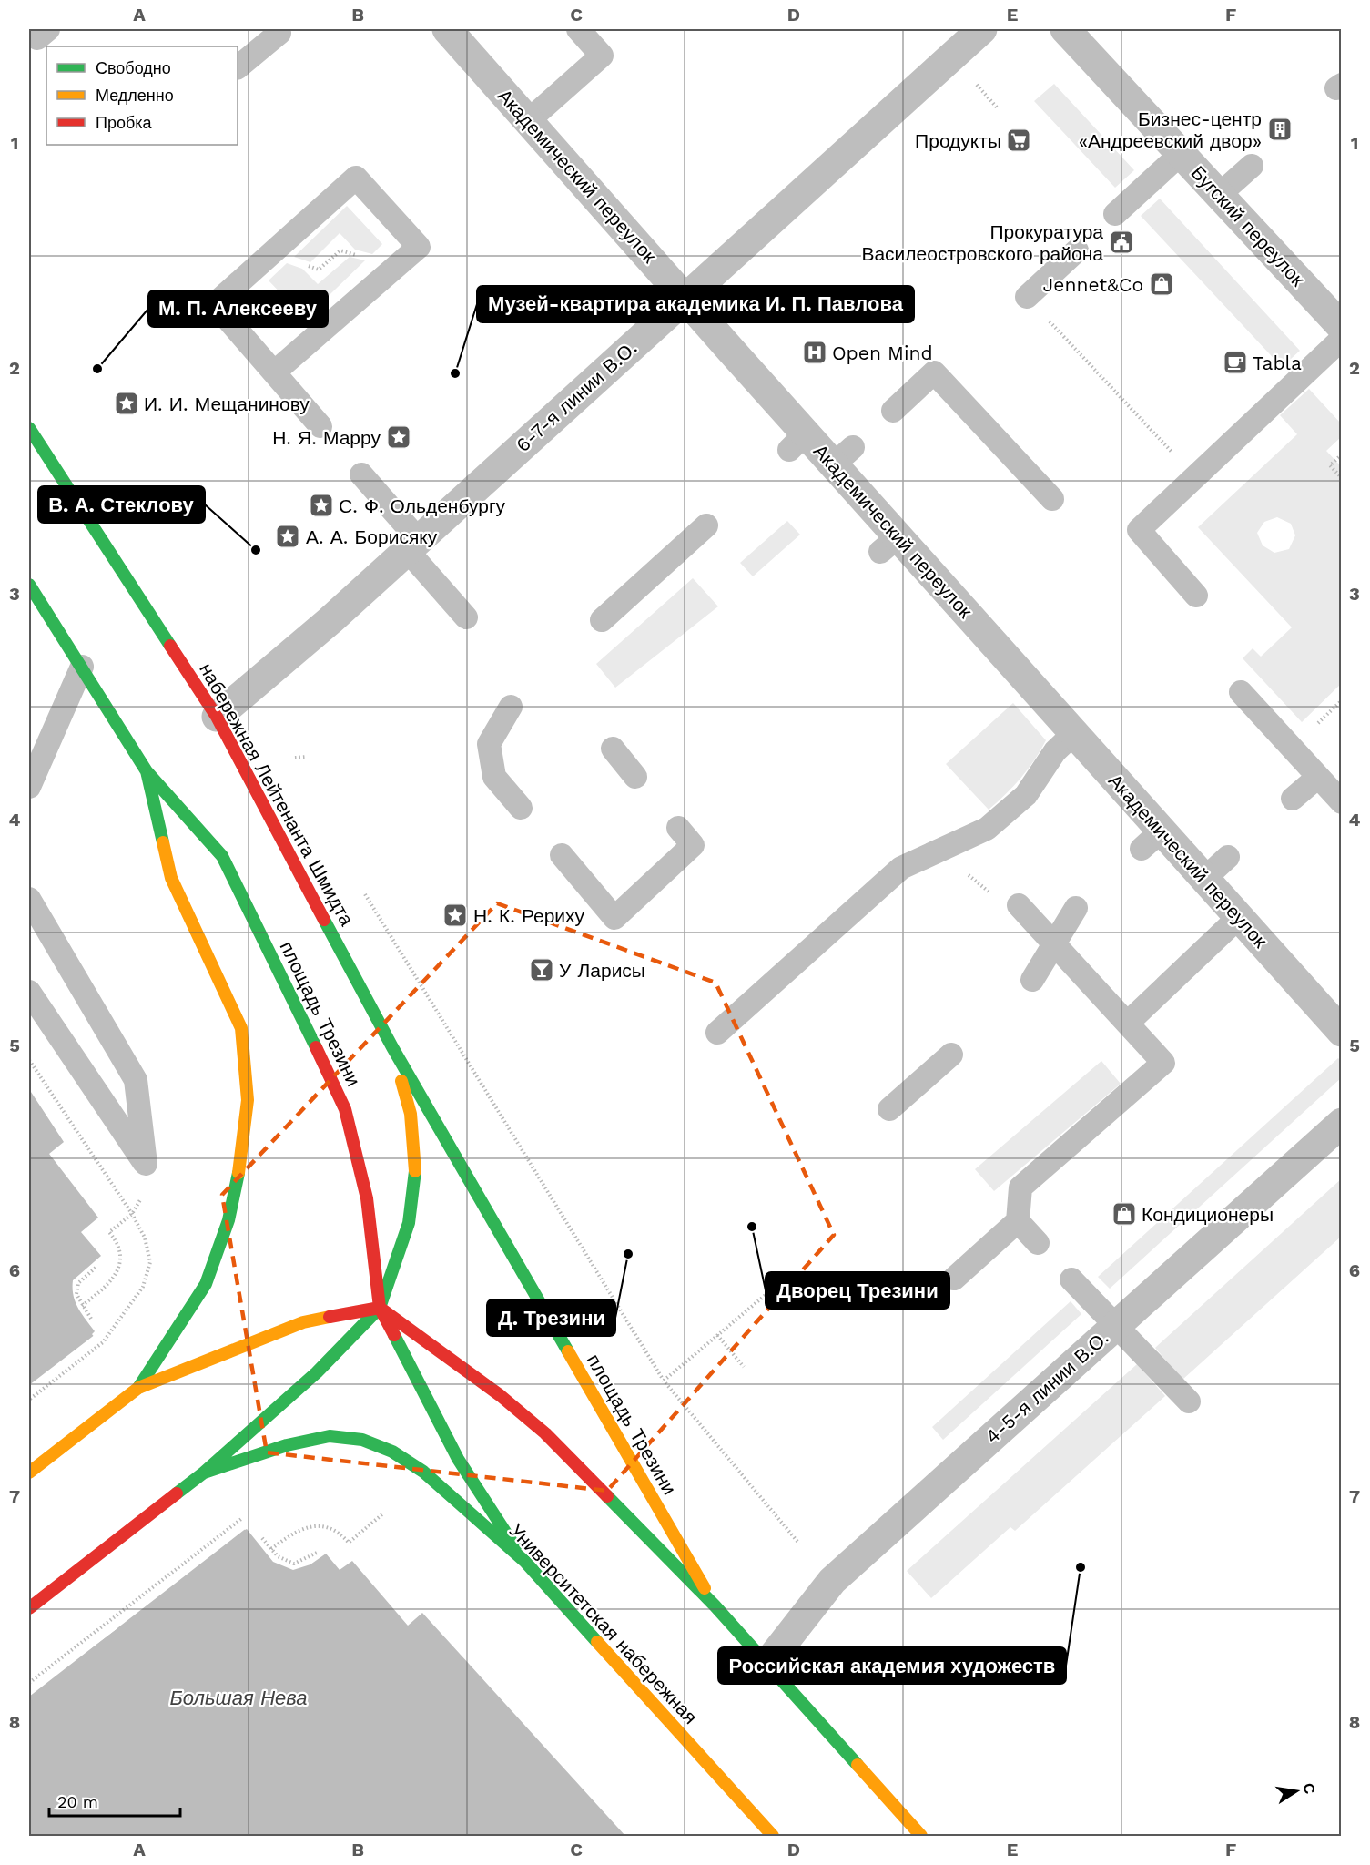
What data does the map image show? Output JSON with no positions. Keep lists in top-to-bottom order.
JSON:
{
  "streets": {
    "main road": ["набережная Лейтенанта Шмидта", "площадь Трезини", "Университетская набережная"],
    "street": [
      "Академический переулок",
      "Бугский переулок",
      "6-7-я линии В.О.",
      "4-5-я линии В.О."
    ]
  },
  "crossings": [
    ["Академический переулок", "6-7-я линии В.О."],
    ["6-7-я линии В.О.", "набережная Лейтенанта Шмидта"],
    ["набережная Лейтенанта Шмидта", "площадь Трезини"],
    ["площадь Трезини", "Университетская набережная"]
  ],
  "water": ["Большая Нева"],
  "places": {
    "building": ["Бизнес-центр «Андреевский двор»"],
    "supermarket": ["Продукты"],
    "public building": ["Прокуратура Василеостровского района"],
    "shop": ["Jennet&Co", "Кондиционеры"],
    "hospital": ["Open Mind"],
    "cafe": ["Tabla"],
    "other": [
      "М. П. Алексееву",
      "Музей-квартира академика И. П. Павлова",
      "В. А. Стеклову",
      "Дворец Трезини",
      "Д. Трезини",
      "Российская академия художеств"
    ],
    "place": [
      "И. И. Мещанинову",
      "Н. Я. Марру",
      "С. Ф. Ольденбургу",
      "А. А. Борисяку",
      "Н. К. Рериху"
    ],
    "bar": ["У Ларисы"]
  },
  "legend": ["Свободно", "Медленно", "Пробка"],
  "scale_bar": "20 m",
  "north": "right",
  "grid": {
    "columns": [
      "A",
      "B",
      "C",
      "D",
      "E",
      "F"
    ],
    "rows": [
      "1",
      "2",
      "3",
      "4",
      "5",
      "6",
      "7",
      "8"
    ]
  }
}
